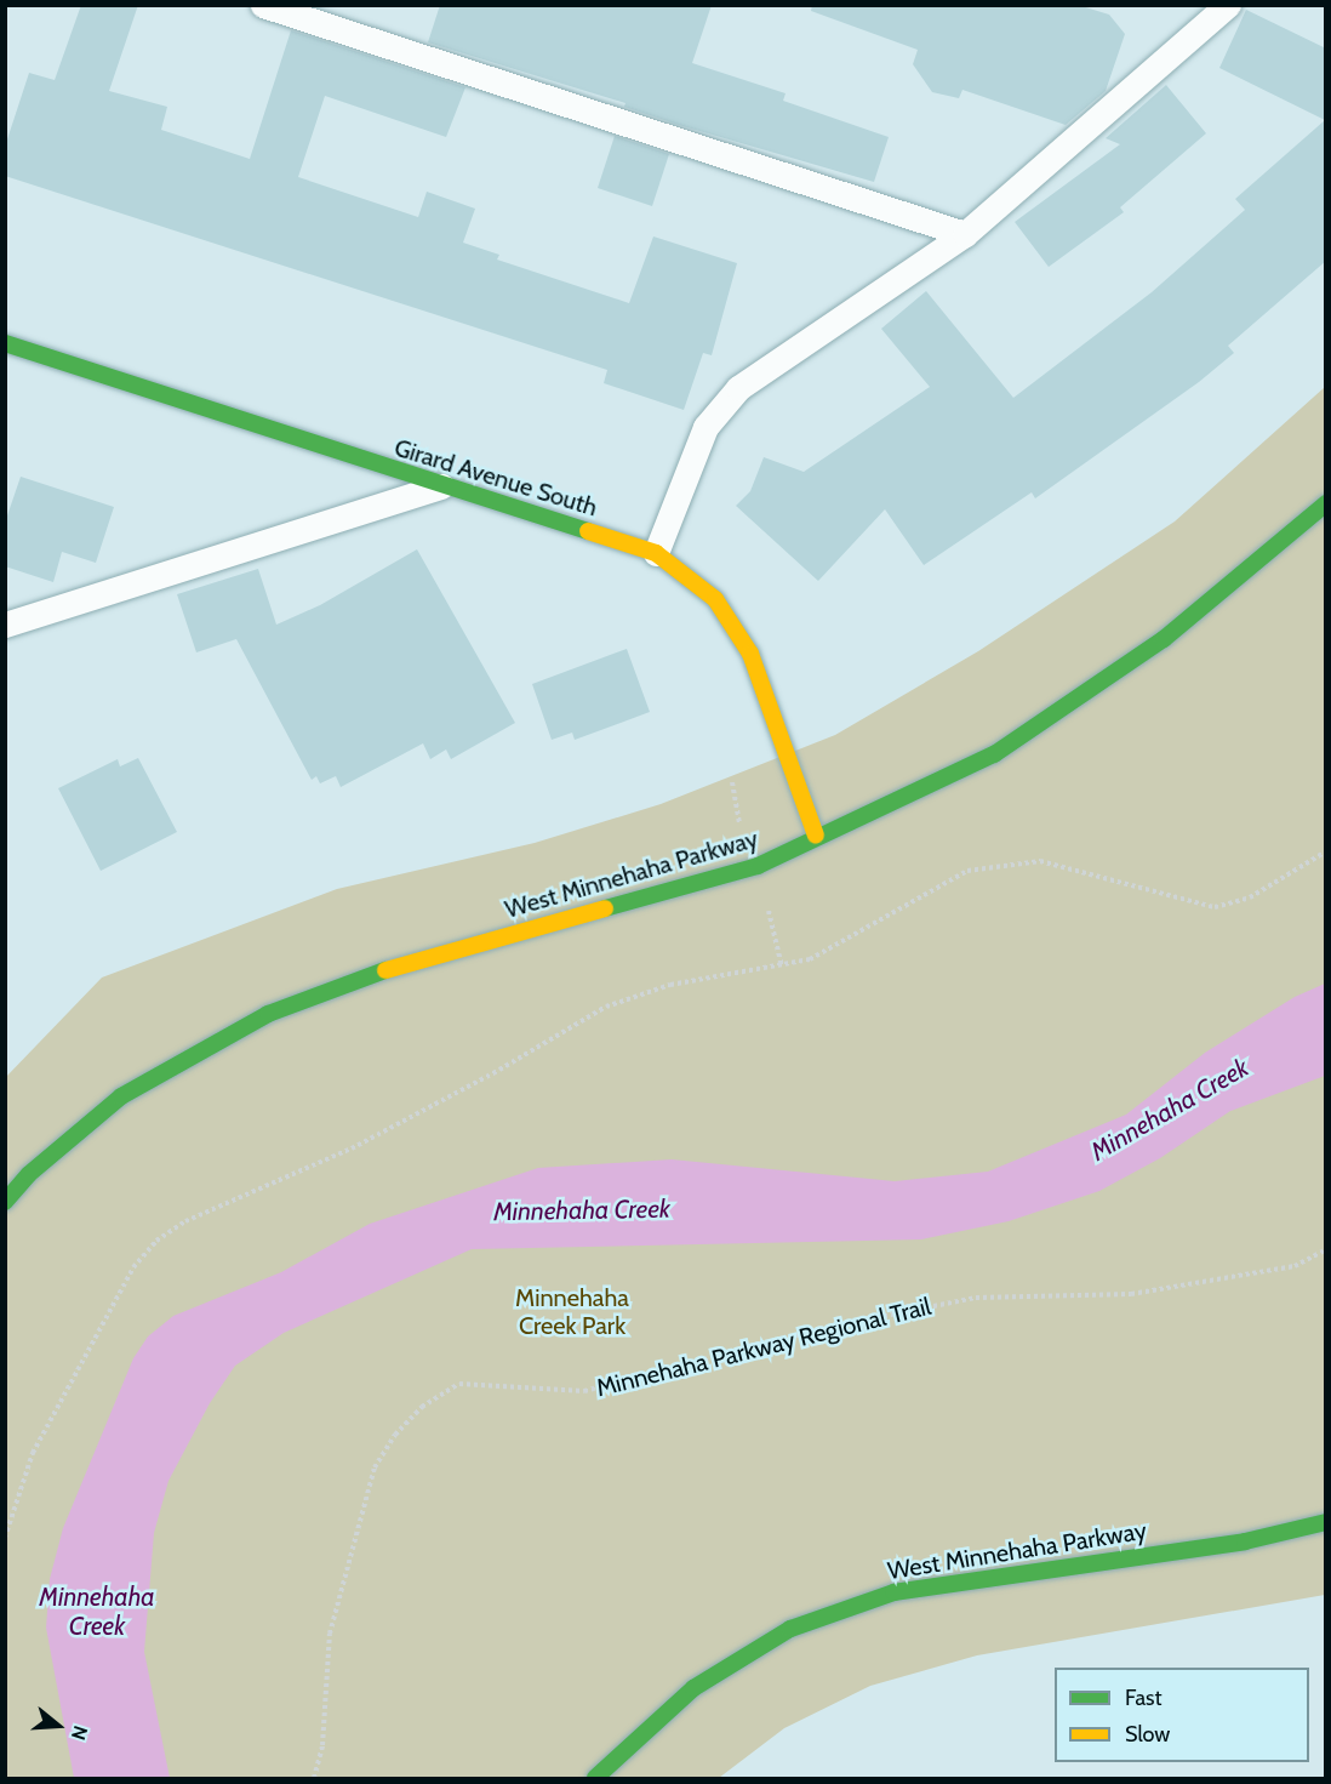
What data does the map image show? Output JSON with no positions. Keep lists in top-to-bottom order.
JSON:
{
  "streets": {
    "street": ["Girard Avenue South", "West Minnehaha Parkway"],
    "path": ["Minnehaha Parkway Regional Trail"]
  },
  "crossings": [
    ["Girard Avenue South", "West Minnehaha Parkway"]
  ],
  "water": ["Minnehaha Creek"],
  "parks": ["Minnehaha Creek Park"],
  "legend": ["Fast", "Slow"],
  "north": "right"
}
